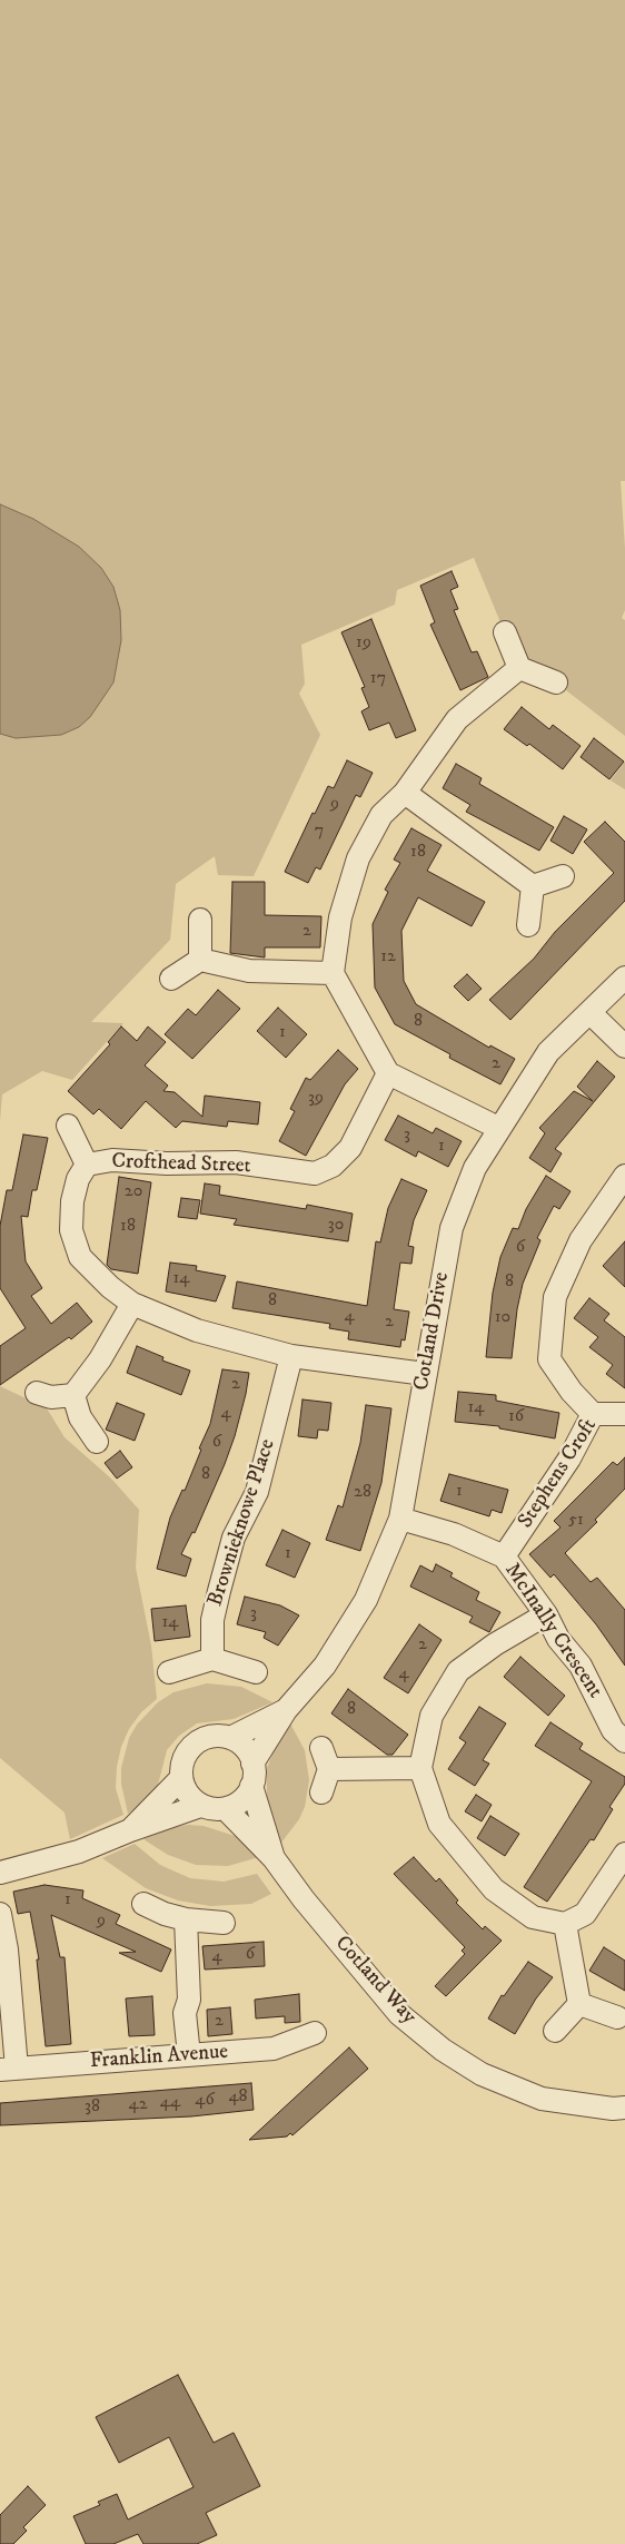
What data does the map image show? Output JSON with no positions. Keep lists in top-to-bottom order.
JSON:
{
  "streets": {
    "street": [
      "Crofthead Street",
      "Cotland Drive",
      "Stephens Croft",
      "Brownieknowe Place",
      "McInally Crescent",
      "Cotland Way",
      "Franklin Avenue"
    ]
  },
  "crossings": [
    ["Crofthead Street", "Cotland Drive"],
    ["Crofthead Street", "Brownieknowe Place"],
    ["Cotland Drive", "McInally Crescent"],
    ["Cotland Drive", "Cotland Way"],
    ["Stephens Croft", "McInally Crescent"]
  ],
  "house_numbers": [
    "19",
    "17",
    "9",
    "7",
    "18",
    "2",
    "12",
    "8",
    "1",
    "2",
    "39",
    "3",
    "1",
    "20",
    "30",
    "18",
    "6",
    "14",
    "8",
    "8",
    "4",
    "10",
    "2",
    "2",
    "14",
    "4",
    "16",
    "6",
    "8",
    "1",
    "28",
    "51",
    "1",
    "3",
    "14",
    "2",
    "4",
    "8",
    "1",
    "9",
    "6",
    "4",
    "2",
    "48",
    "46",
    "44",
    "42",
    "38"
  ]
}
